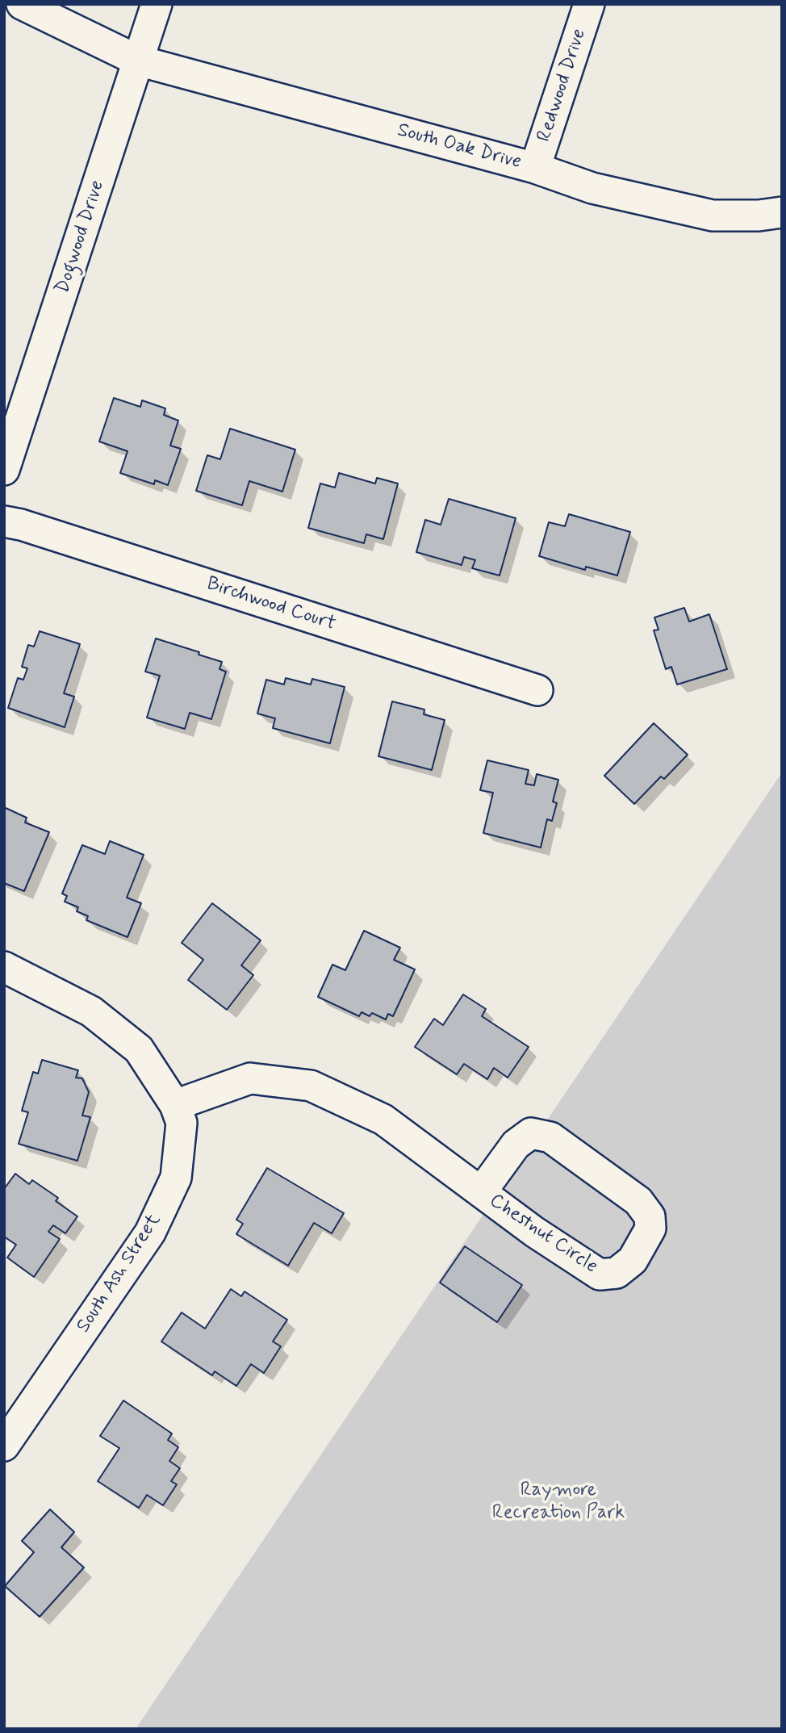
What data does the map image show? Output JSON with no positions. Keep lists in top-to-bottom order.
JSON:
{
  "streets": {
    "street": [
      "Redwood Drive",
      "South Oak Drive",
      "Dogwood Drive",
      "Birchwood Court",
      "Chestnut Circle",
      "South Ash Street"
    ]
  },
  "crossings": [
    ["Redwood Drive", "South Oak Drive"],
    ["South Oak Drive", "Dogwood Drive"],
    ["Chestnut Circle", "South Ash Street"]
  ],
  "parks": ["Raymore Recreation Park"]
}
